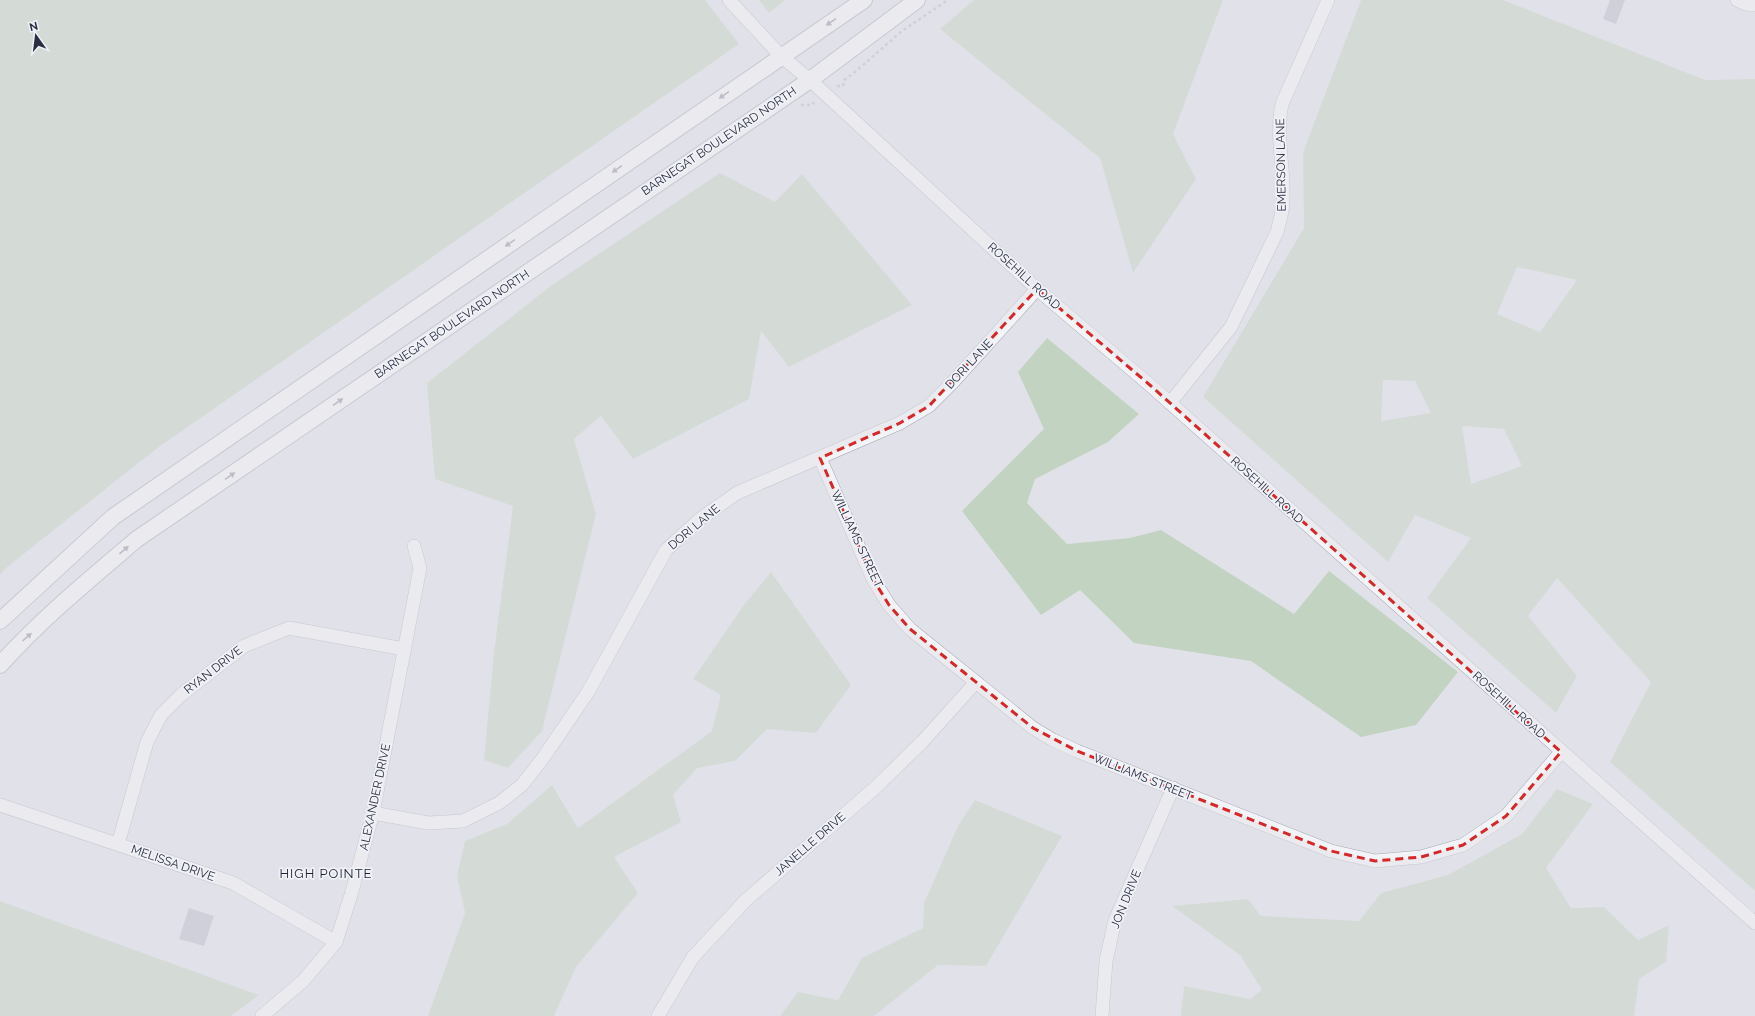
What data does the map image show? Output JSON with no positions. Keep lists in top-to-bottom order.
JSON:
{
  "streets": {
    "street": [
      "BARNEGAT BOULEVARD NORTH",
      "EMERSON LANE",
      "ROSEHILL ROAD",
      "DORI LANE",
      "WILLIAMS STREET",
      "RYAN DRIVE",
      "ALEXANDER DRIVE",
      "JANELLE DRIVE",
      "MELISSA DRIVE",
      "JON DRIVE"
    ]
  },
  "crossings": [
    ["BARNEGAT BOULEVARD NORTH", "ROSEHILL ROAD"],
    ["EMERSON LANE", "ROSEHILL ROAD"],
    ["ROSEHILL ROAD", "DORI LANE"],
    ["ROSEHILL ROAD", "WILLIAMS STREET"],
    ["DORI LANE", "WILLIAMS STREET"],
    ["DORI LANE", "ALEXANDER DRIVE"],
    ["WILLIAMS STREET", "JANELLE DRIVE"],
    ["WILLIAMS STREET", "JON DRIVE"],
    ["RYAN DRIVE", "ALEXANDER DRIVE"],
    ["RYAN DRIVE", "MELISSA DRIVE"],
    ["ALEXANDER DRIVE", "MELISSA DRIVE"]
  ],
  "districts": ["HIGH POINTE"],
  "north": "top"
}
